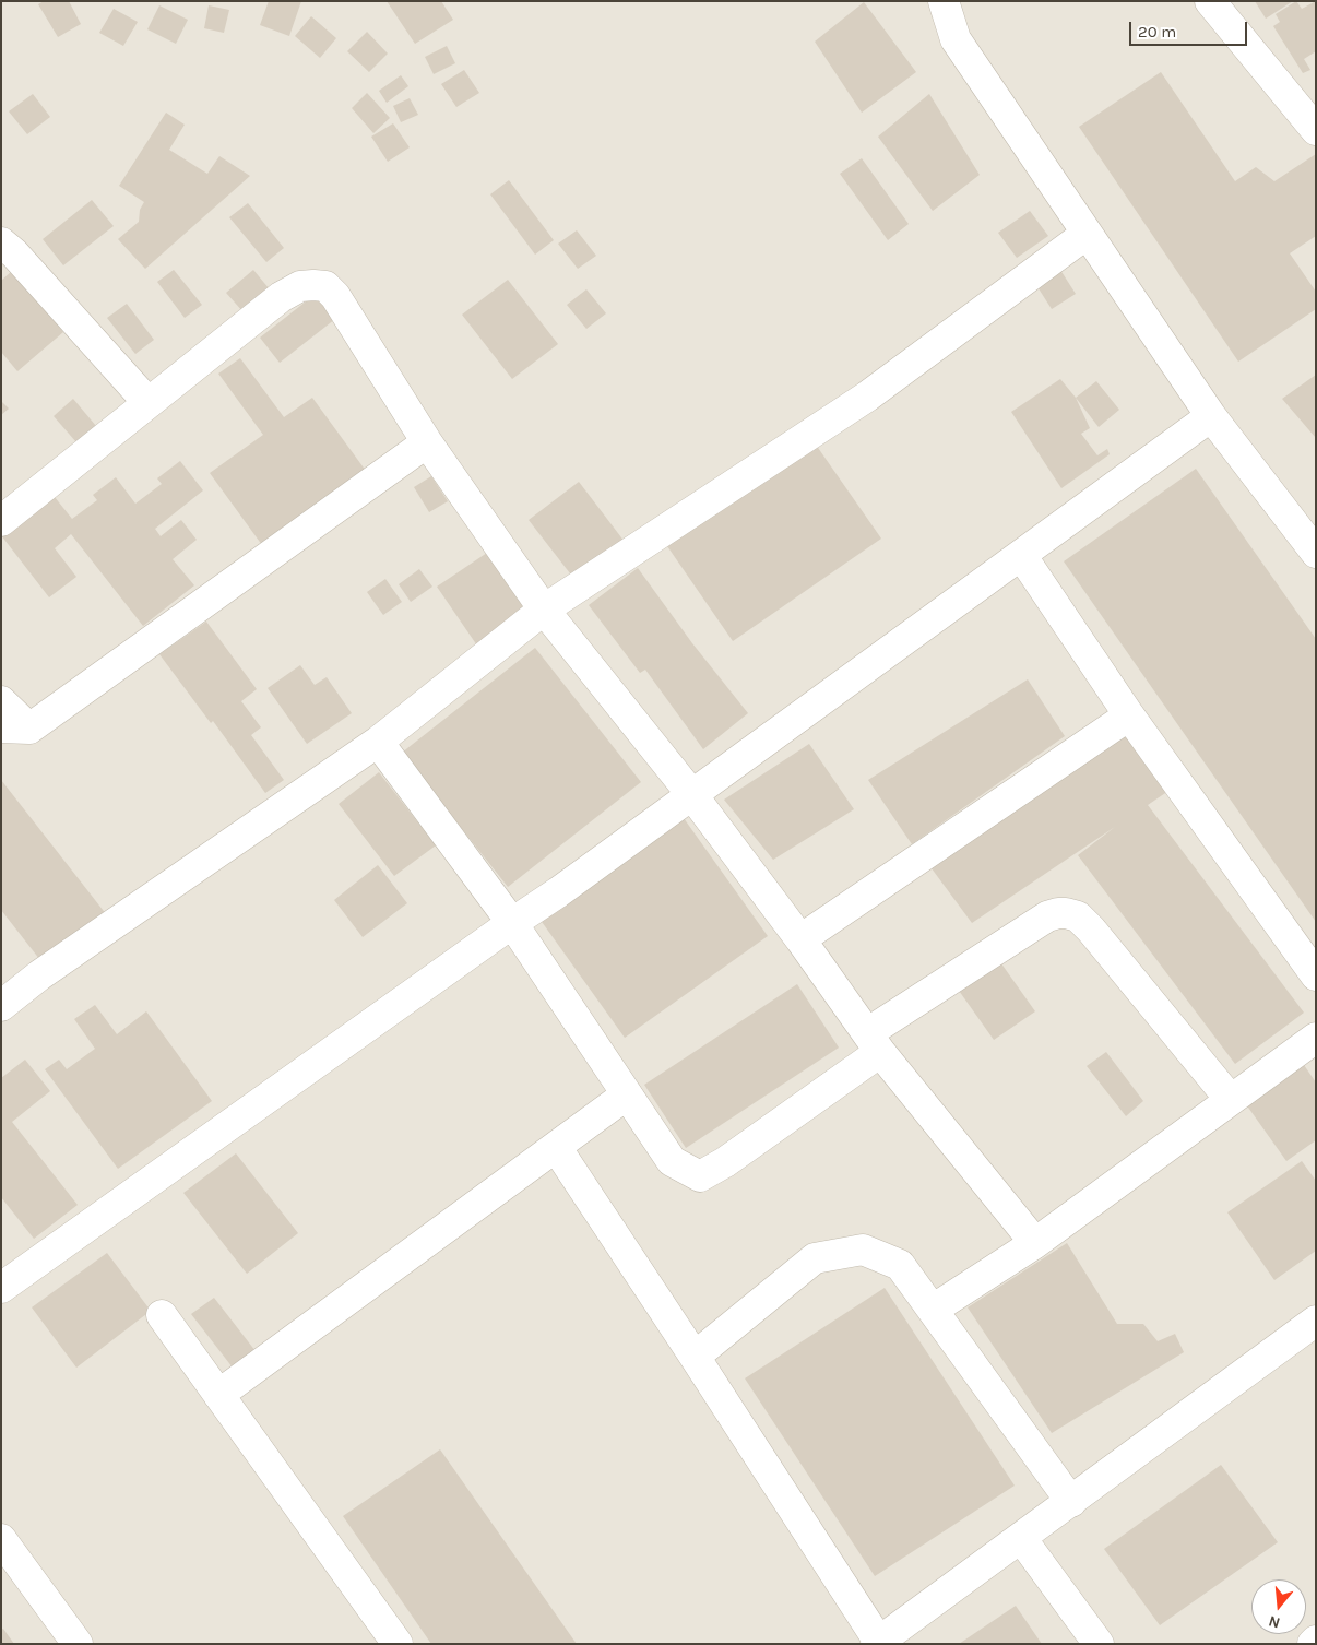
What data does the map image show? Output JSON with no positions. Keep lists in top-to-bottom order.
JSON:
{
  "scale_bar": "20 m",
  "north": "bottom"
}
